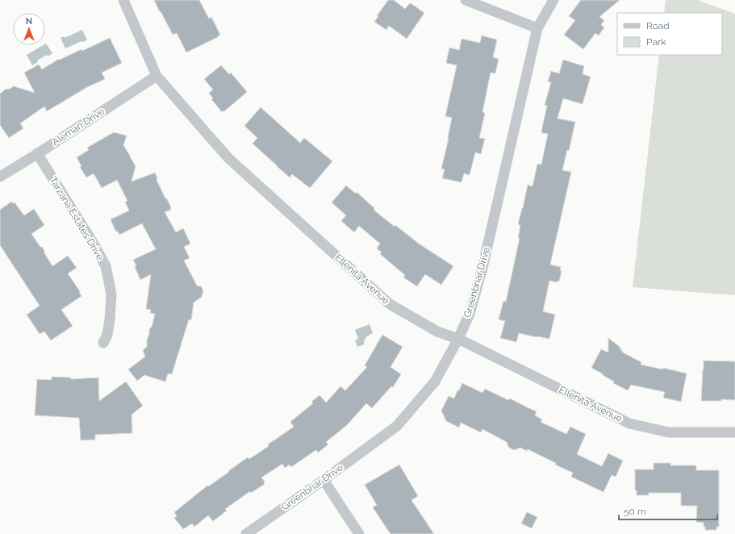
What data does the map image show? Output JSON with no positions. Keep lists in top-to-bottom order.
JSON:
{
  "streets": {
    "street": [
      "Aleman Drive",
      "Tarzana Estates Drive",
      "Ellenita Avenue",
      "Greenbriar Drive"
    ]
  },
  "crossings": [
    ["Aleman Drive", "Tarzana Estates Drive"],
    ["Aleman Drive", "Ellenita Avenue"],
    ["Ellenita Avenue", "Greenbriar Drive"]
  ],
  "legend": ["Road", "Park"],
  "scale_bar": "50 m",
  "north": "top"
}
